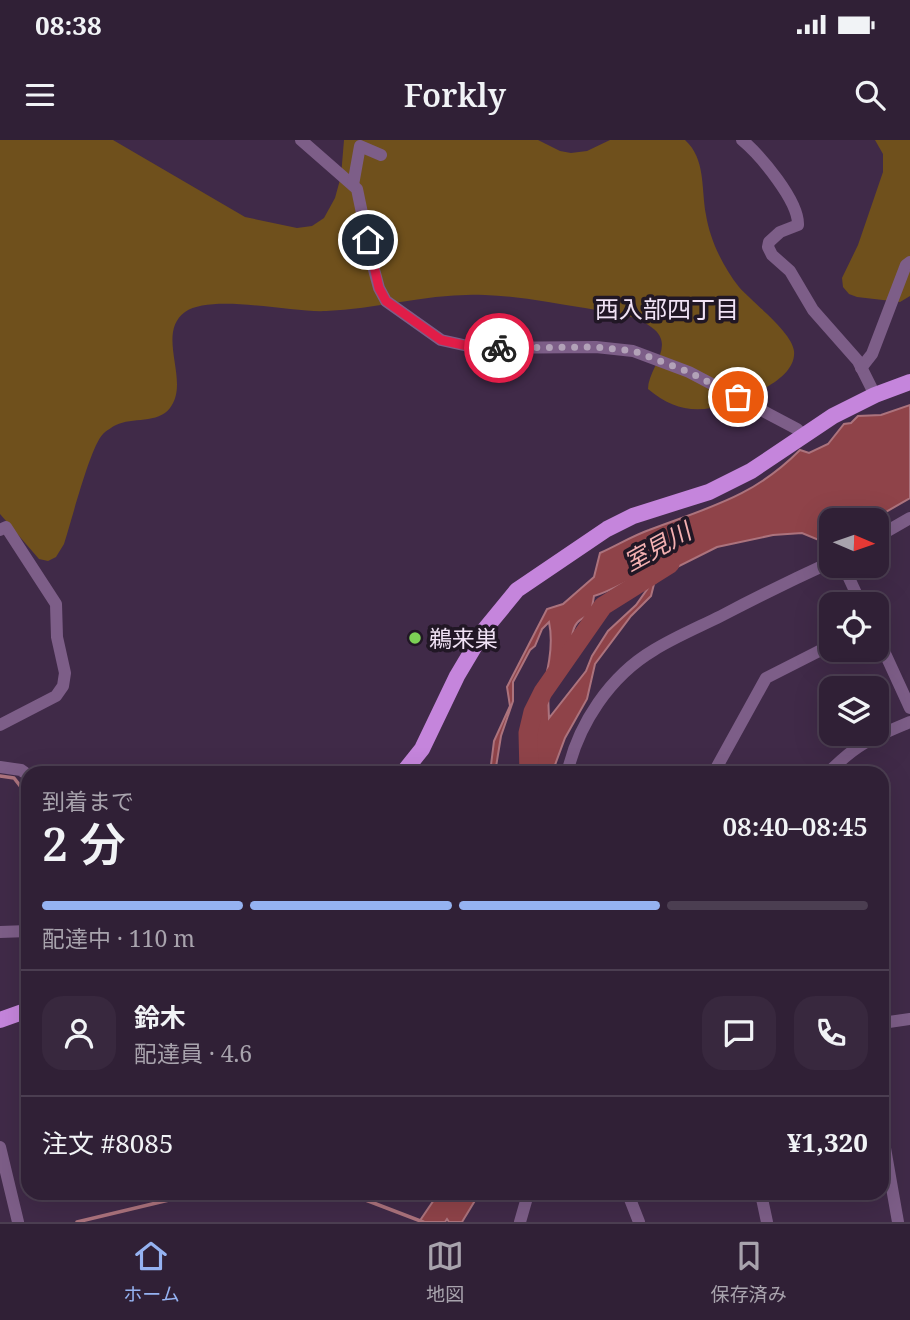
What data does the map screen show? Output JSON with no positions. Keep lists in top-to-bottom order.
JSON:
{
  "districts": ["西入部四丁目"],
  "water": ["室見川"],
  "places": ["鵜来巣"],
  "north": "right",
  "page": {
    "status": "08:38",
    "header": "Forkly",
    "heading": ["2 分", "到着まで", "08:40–08:45"],
    "panel": [
      "鈴木",
      "配達員 · 4.6",
      "注文 #8085",
      "¥1,320"
    ],
    "bar": "配達中 · 110 m",
    "tabs": ["ホーム", "地図", "保存済み"]
  }
}
